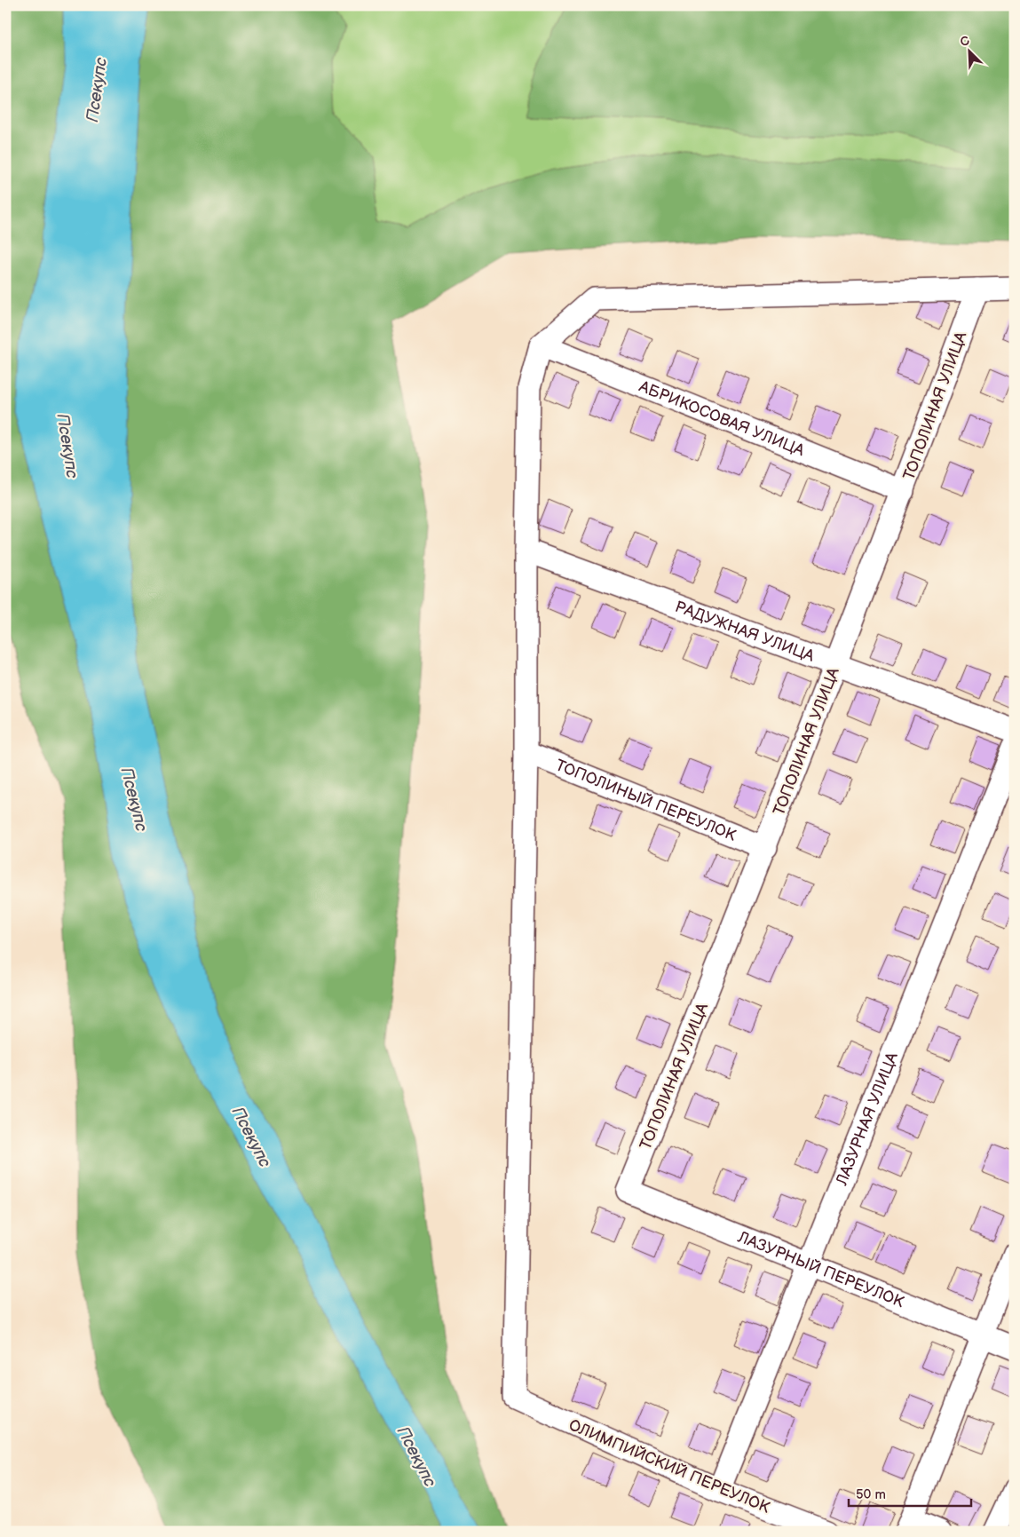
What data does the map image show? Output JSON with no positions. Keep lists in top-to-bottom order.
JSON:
{
  "streets": {
    "street": [
      "ТОПОЛИНАЯ УЛИЦА",
      "АБРИКОСОВАЯ УЛИЦА",
      "РАДУЖНАЯ УЛИЦА",
      "ТОПОЛИНЫЙ ПЕРЕУЛОК",
      "ЛАЗУРНАЯ УЛИЦА",
      "ЛАЗУРНЫЙ ПЕРЕУЛОК",
      "ОЛИМПИЙСКИЙ ПЕРЕУЛОК"
    ]
  },
  "crossings": [
    ["ТОПОЛИНАЯ УЛИЦА", "АБРИКОСОВАЯ УЛИЦА"],
    ["ТОПОЛИНАЯ УЛИЦА", "РАДУЖНАЯ УЛИЦА"],
    ["ТОПОЛИНАЯ УЛИЦА", "ТОПОЛИНЫЙ ПЕРЕУЛОК"],
    ["ТОПОЛИНАЯ УЛИЦА", "ЛАЗУРНЫЙ ПЕРЕУЛОК"],
    ["ТОПОЛИНЫЙ ПЕРЕУЛОК", "ОЛИМПИЙСКИЙ ПЕРЕУЛОК"],
    ["ЛАЗУРНАЯ УЛИЦА", "ЛАЗУРНЫЙ ПЕРЕУЛОК"],
    ["ЛАЗУРНАЯ УЛИЦА", "ОЛИМПИЙСКИЙ ПЕРЕУЛОК"]
  ],
  "water": ["Псекупс"],
  "scale_bar": "50 m",
  "north": "top left"
}
